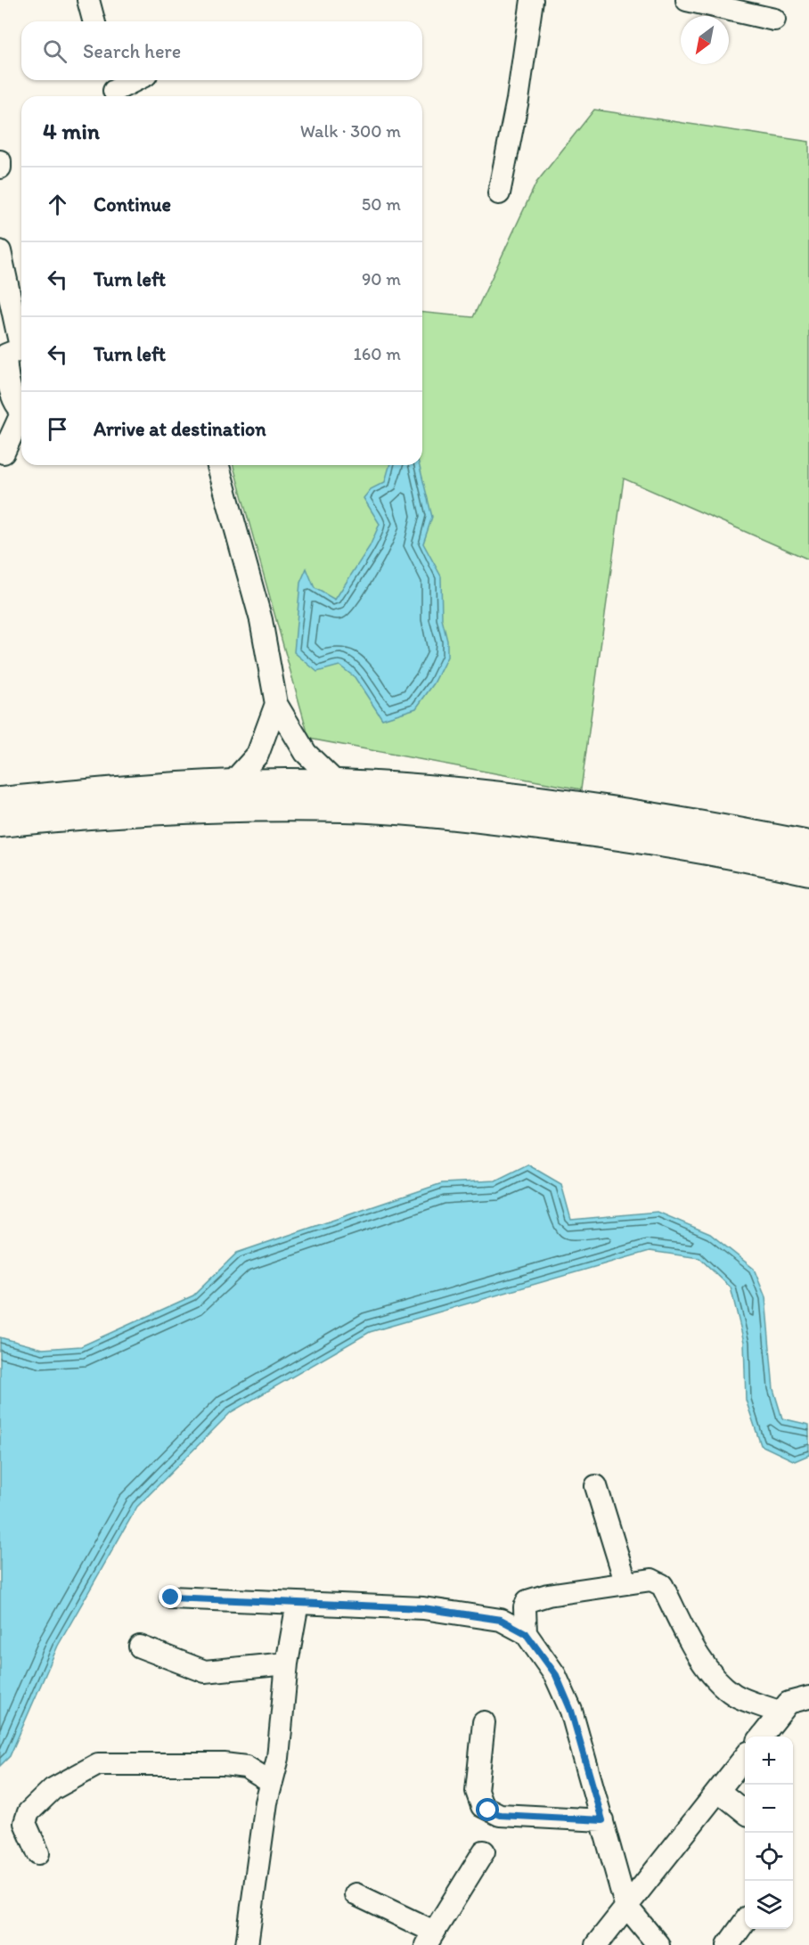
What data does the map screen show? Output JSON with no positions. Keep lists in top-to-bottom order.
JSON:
{
  "north": "bottom left",
  "page": {
    "search": "Search here",
    "heading": ["4 min", "Walk · 300 m"],
    "list": [
      ["Continue", "50 m"],
      ["Turn left", "90 m"],
      ["Turn left", "160 m"],
      "Arrive at destination"
    ],
    "map_buttons": ["+", "−"]
  }
}
